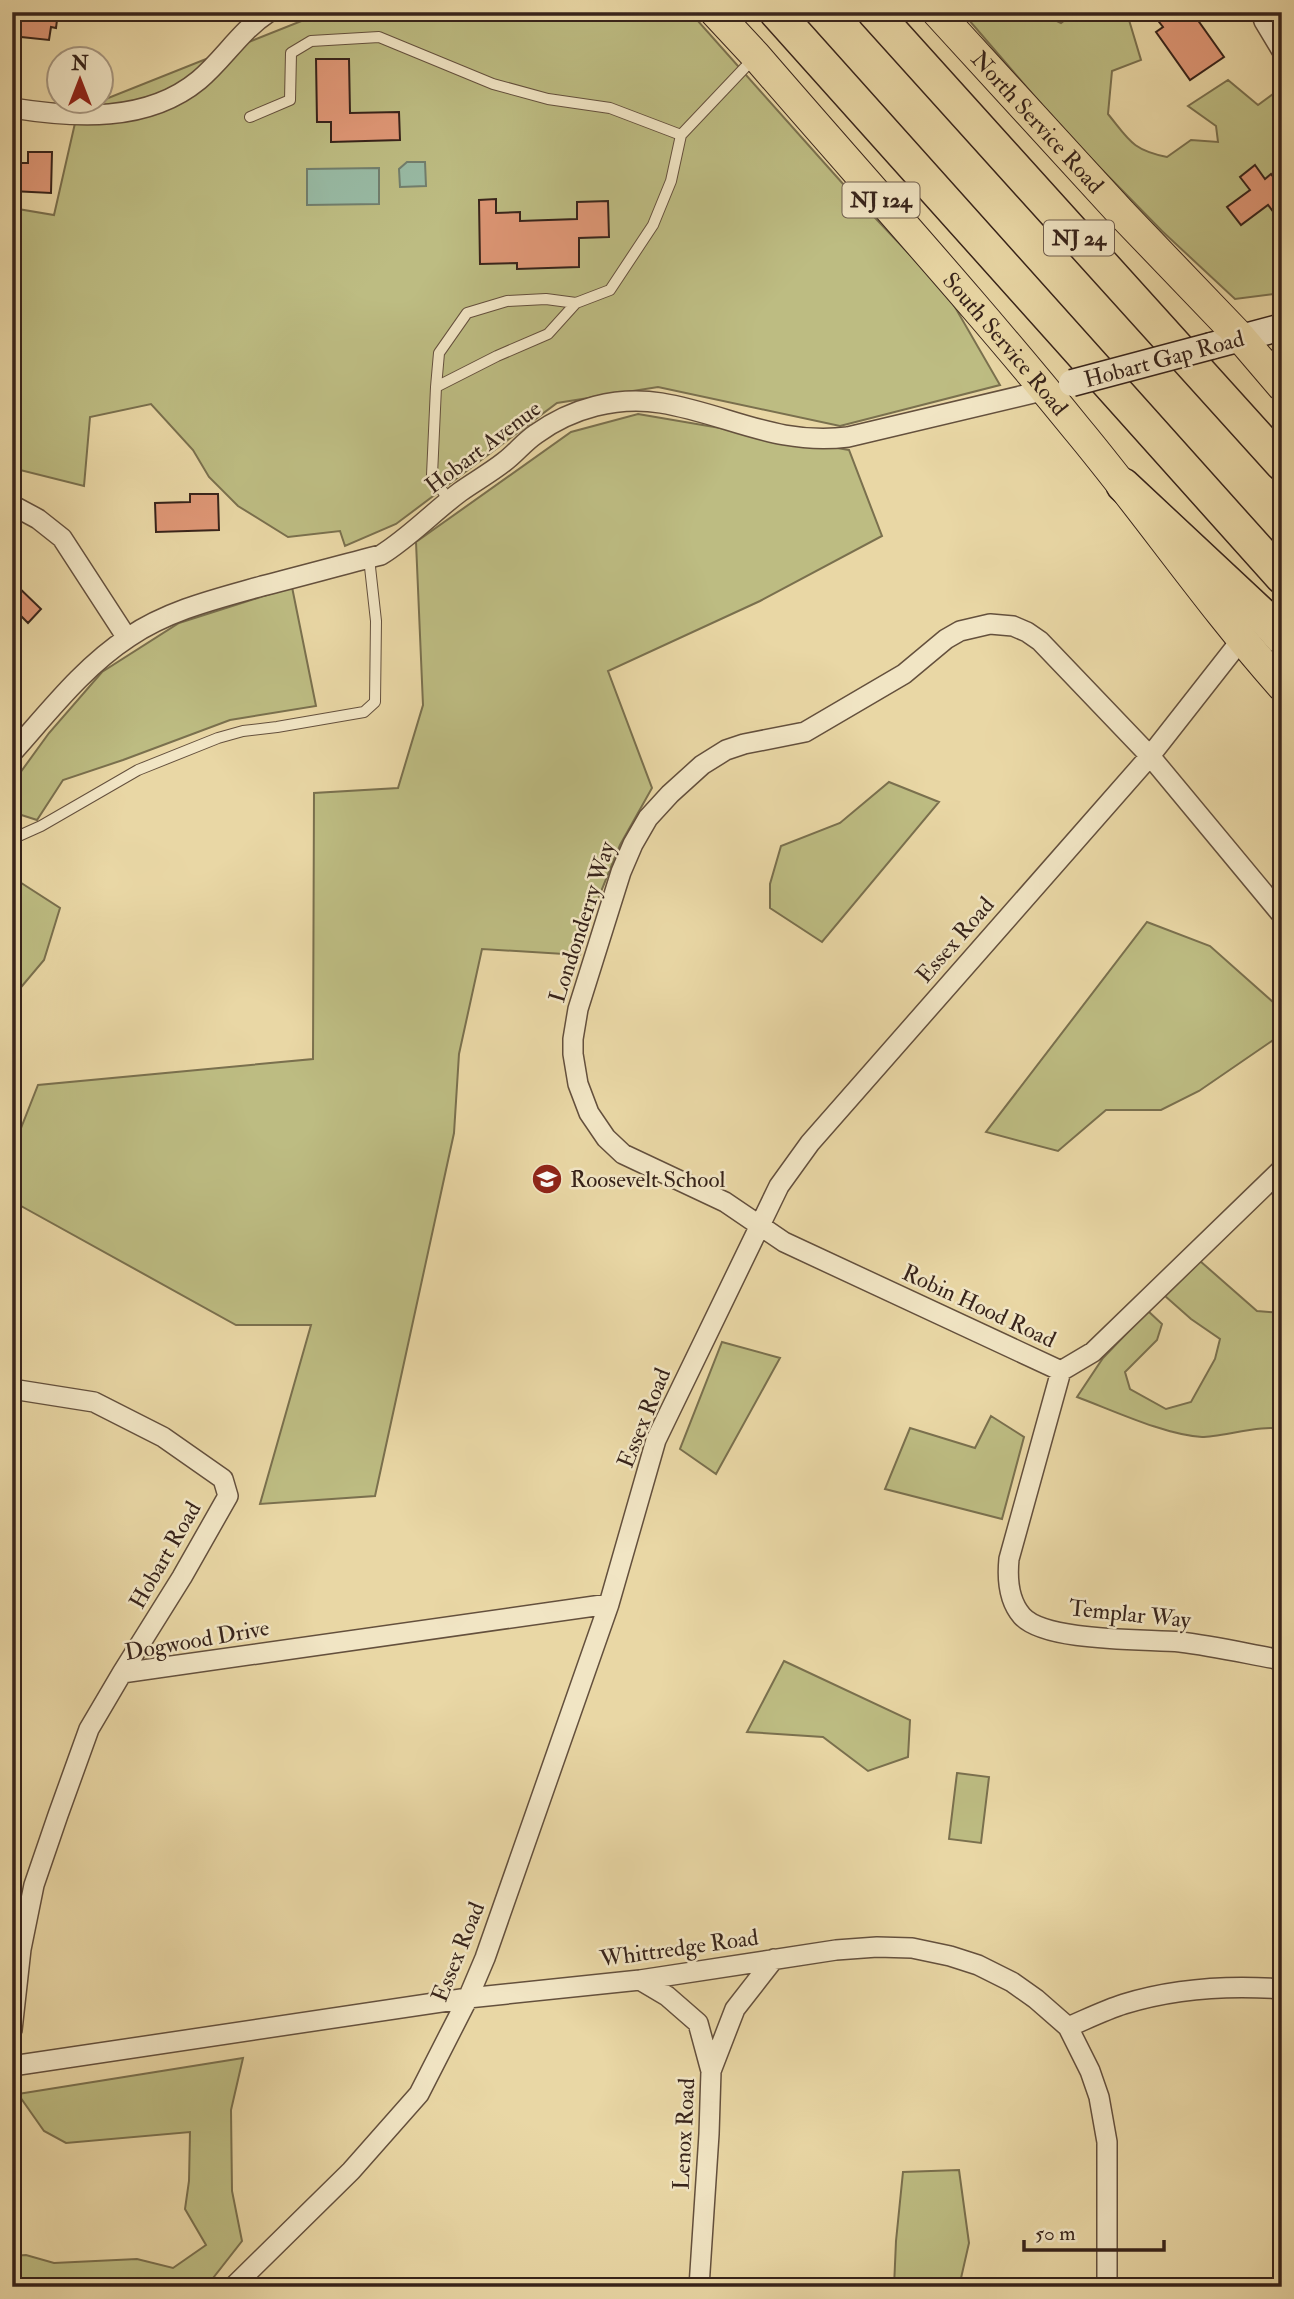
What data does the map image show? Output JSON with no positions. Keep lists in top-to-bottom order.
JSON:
{
  "streets": {
    "highway": ["NJ 24"],
    "main road": ["North Service Road", "NJ 124", "South Service Road"],
    "street": [
      "Hobart Gap Road",
      "Hobart Avenue",
      "Londonderry Way",
      "Essex Road",
      "Robin Hood Road",
      "Hobart Road",
      "Templar Way",
      "Dogwood Drive",
      "Whittredge Road",
      "Lenox Road"
    ]
  },
  "crossings": [
    ["North Service Road", "Hobart Gap Road"],
    ["South Service Road", "Hobart Gap Road"],
    ["South Service Road", "Hobart Avenue"],
    ["South Service Road", "Essex Road"],
    ["Hobart Gap Road", "Hobart Avenue"],
    ["Londonderry Way", "Essex Road"],
    ["Londonderry Way", "Robin Hood Road"],
    ["Essex Road", "Robin Hood Road"],
    ["Essex Road", "Dogwood Drive"],
    ["Essex Road", "Whittredge Road"],
    ["Robin Hood Road", "Templar Way"],
    ["Hobart Road", "Dogwood Drive"],
    ["Whittredge Road", "Lenox Road"]
  ],
  "places": {
    "school or university": ["Roosevelt School"]
  },
  "scale_bar": "50 m",
  "north": "top"
}
